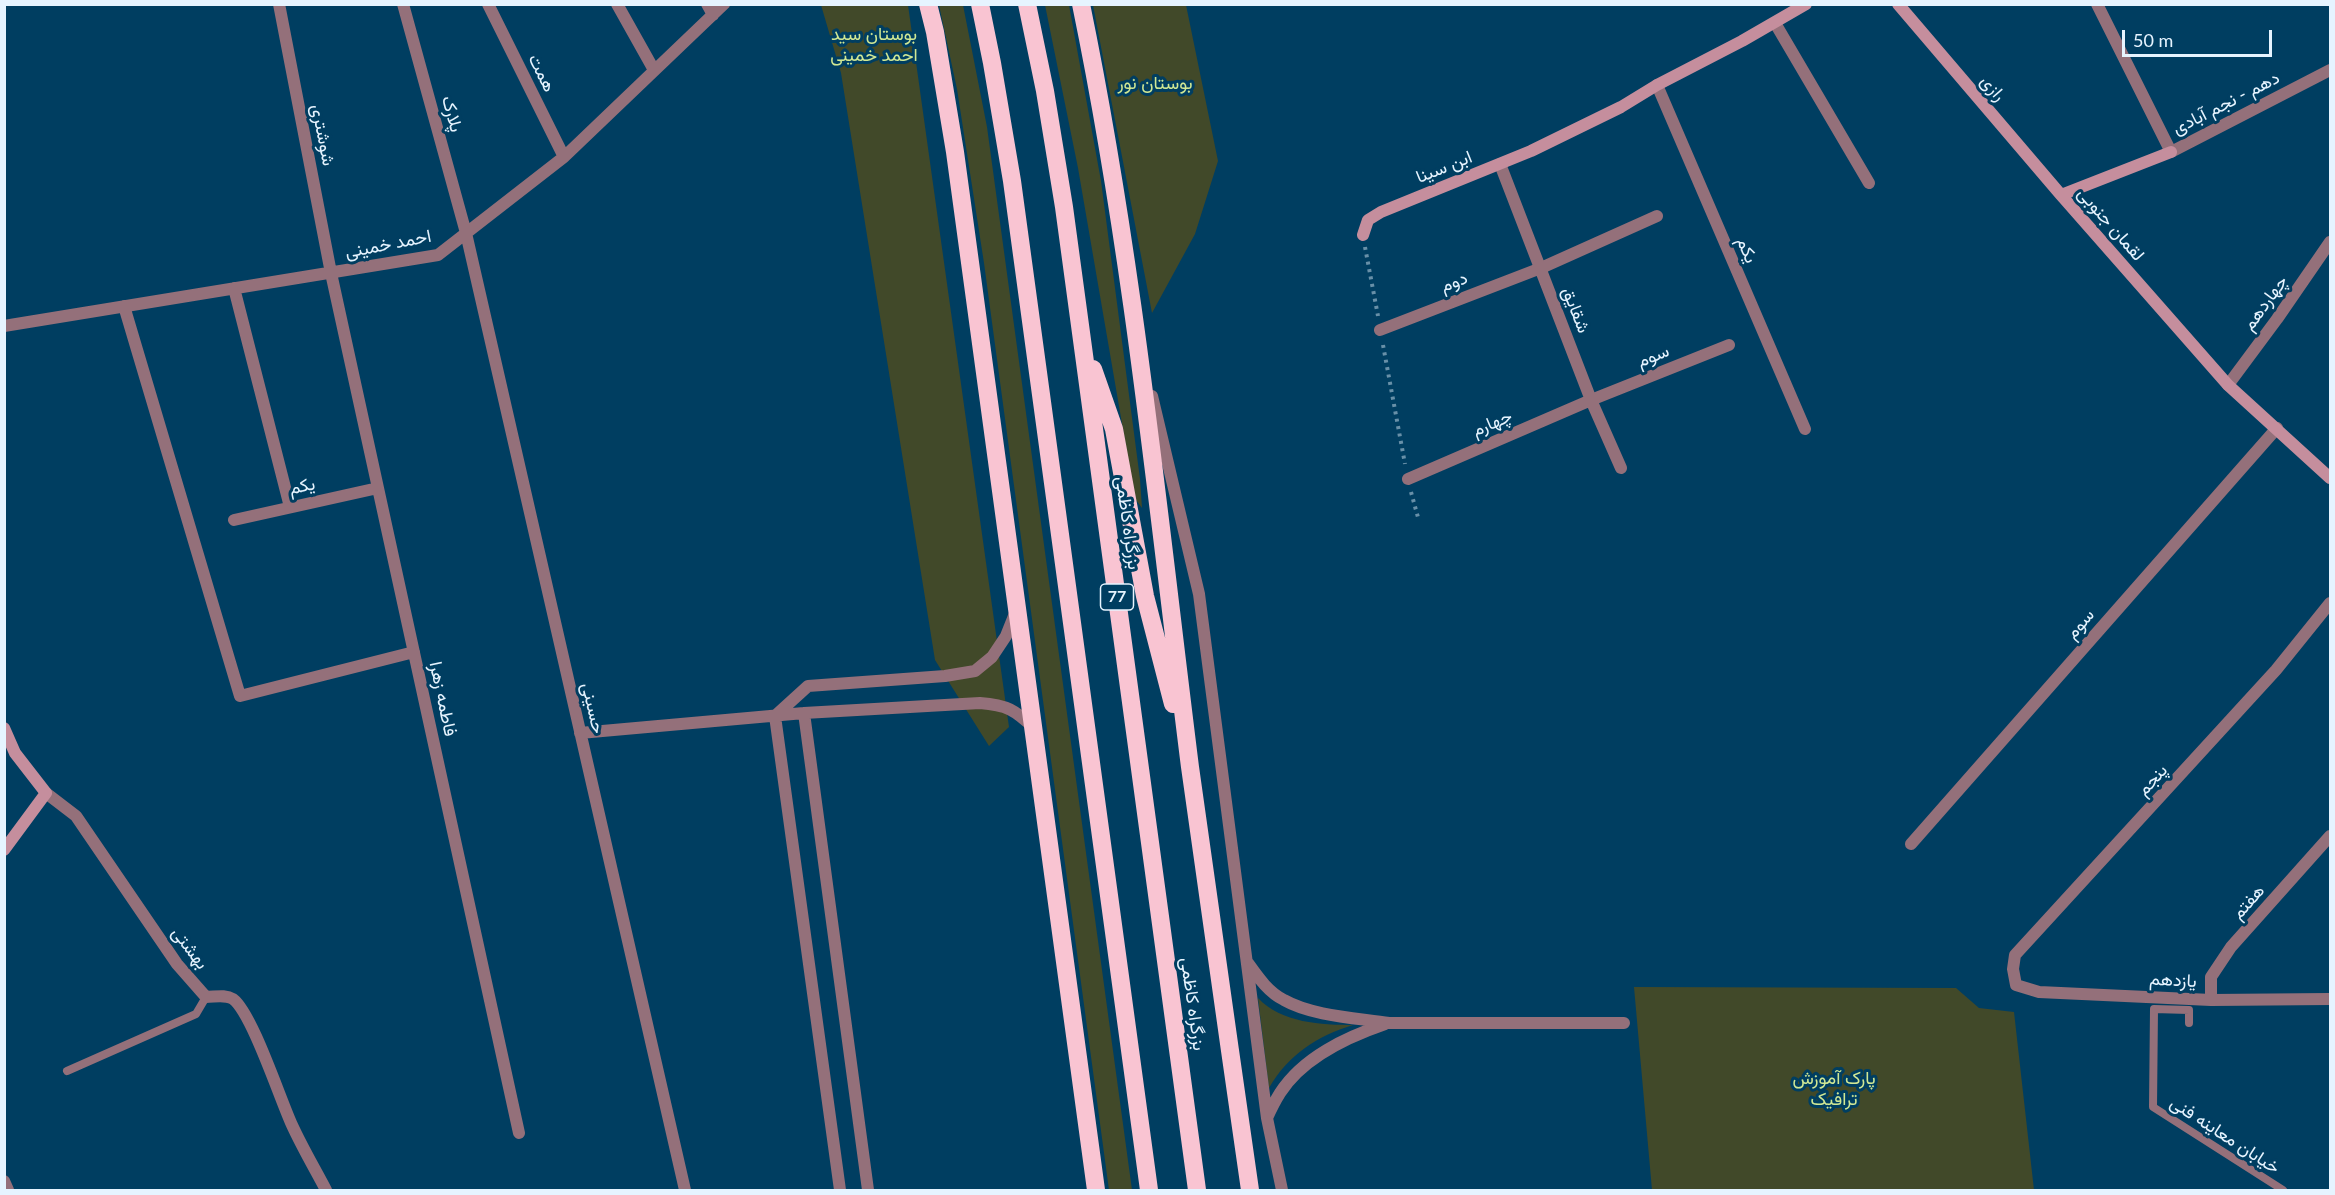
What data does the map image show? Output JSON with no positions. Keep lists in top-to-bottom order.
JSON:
{
  "streets": {
    "highway": ["بزرگراه کاظمی", "77"],
    "street": [
      "همت",
      "رازی",
      "دهم - نجم آبادی",
      "پلارک",
      "شوشتری",
      "ابن سینا",
      "لقمان جنوبی",
      "احمد خمینی",
      "یکم",
      "دوم",
      "چهاردهم",
      "شقایق",
      "سوم",
      "چهارم",
      "فاطمه زهرا",
      "حسینی",
      "پنجم",
      "هفتم",
      "بهشتی",
      "یازدهم"
    ],
    "lane": ["خیابان معاینه فنی"]
  },
  "crossings": [
    ["همت", "احمد خمینی"],
    ["رازی", "لقمان جنوبی"],
    ["دهم - نجم آبادی", "لقمان جنوبی"],
    ["پلارک", "احمد خمینی"],
    ["پلارک", "حسینی"],
    ["شوشتری", "احمد خمینی"],
    ["شوشتری", "فاطمه زهرا"],
    ["ابن سینا", "یکم"],
    ["ابن سینا", "شقایق"],
    ["لقمان جنوبی", "چهاردهم"],
    ["لقمان جنوبی", "سوم"],
    ["احمد خمینی", "فاطمه زهرا"],
    ["احمد خمینی", "حسینی"],
    ["یکم", "فاطمه زهرا"],
    ["دوم", "شقایق"],
    ["شقایق", "سوم"],
    ["شقایق", "چهارم"],
    ["سوم", "چهارم"],
    ["پنجم", "یازدهم"],
    ["هفتم", "یازدهم"]
  ],
  "parks": ["بوستان سید احمد خمینی", "بوستان نور", "پارک آموزش ترافیک"],
  "scale_bar": "50 m"
}
